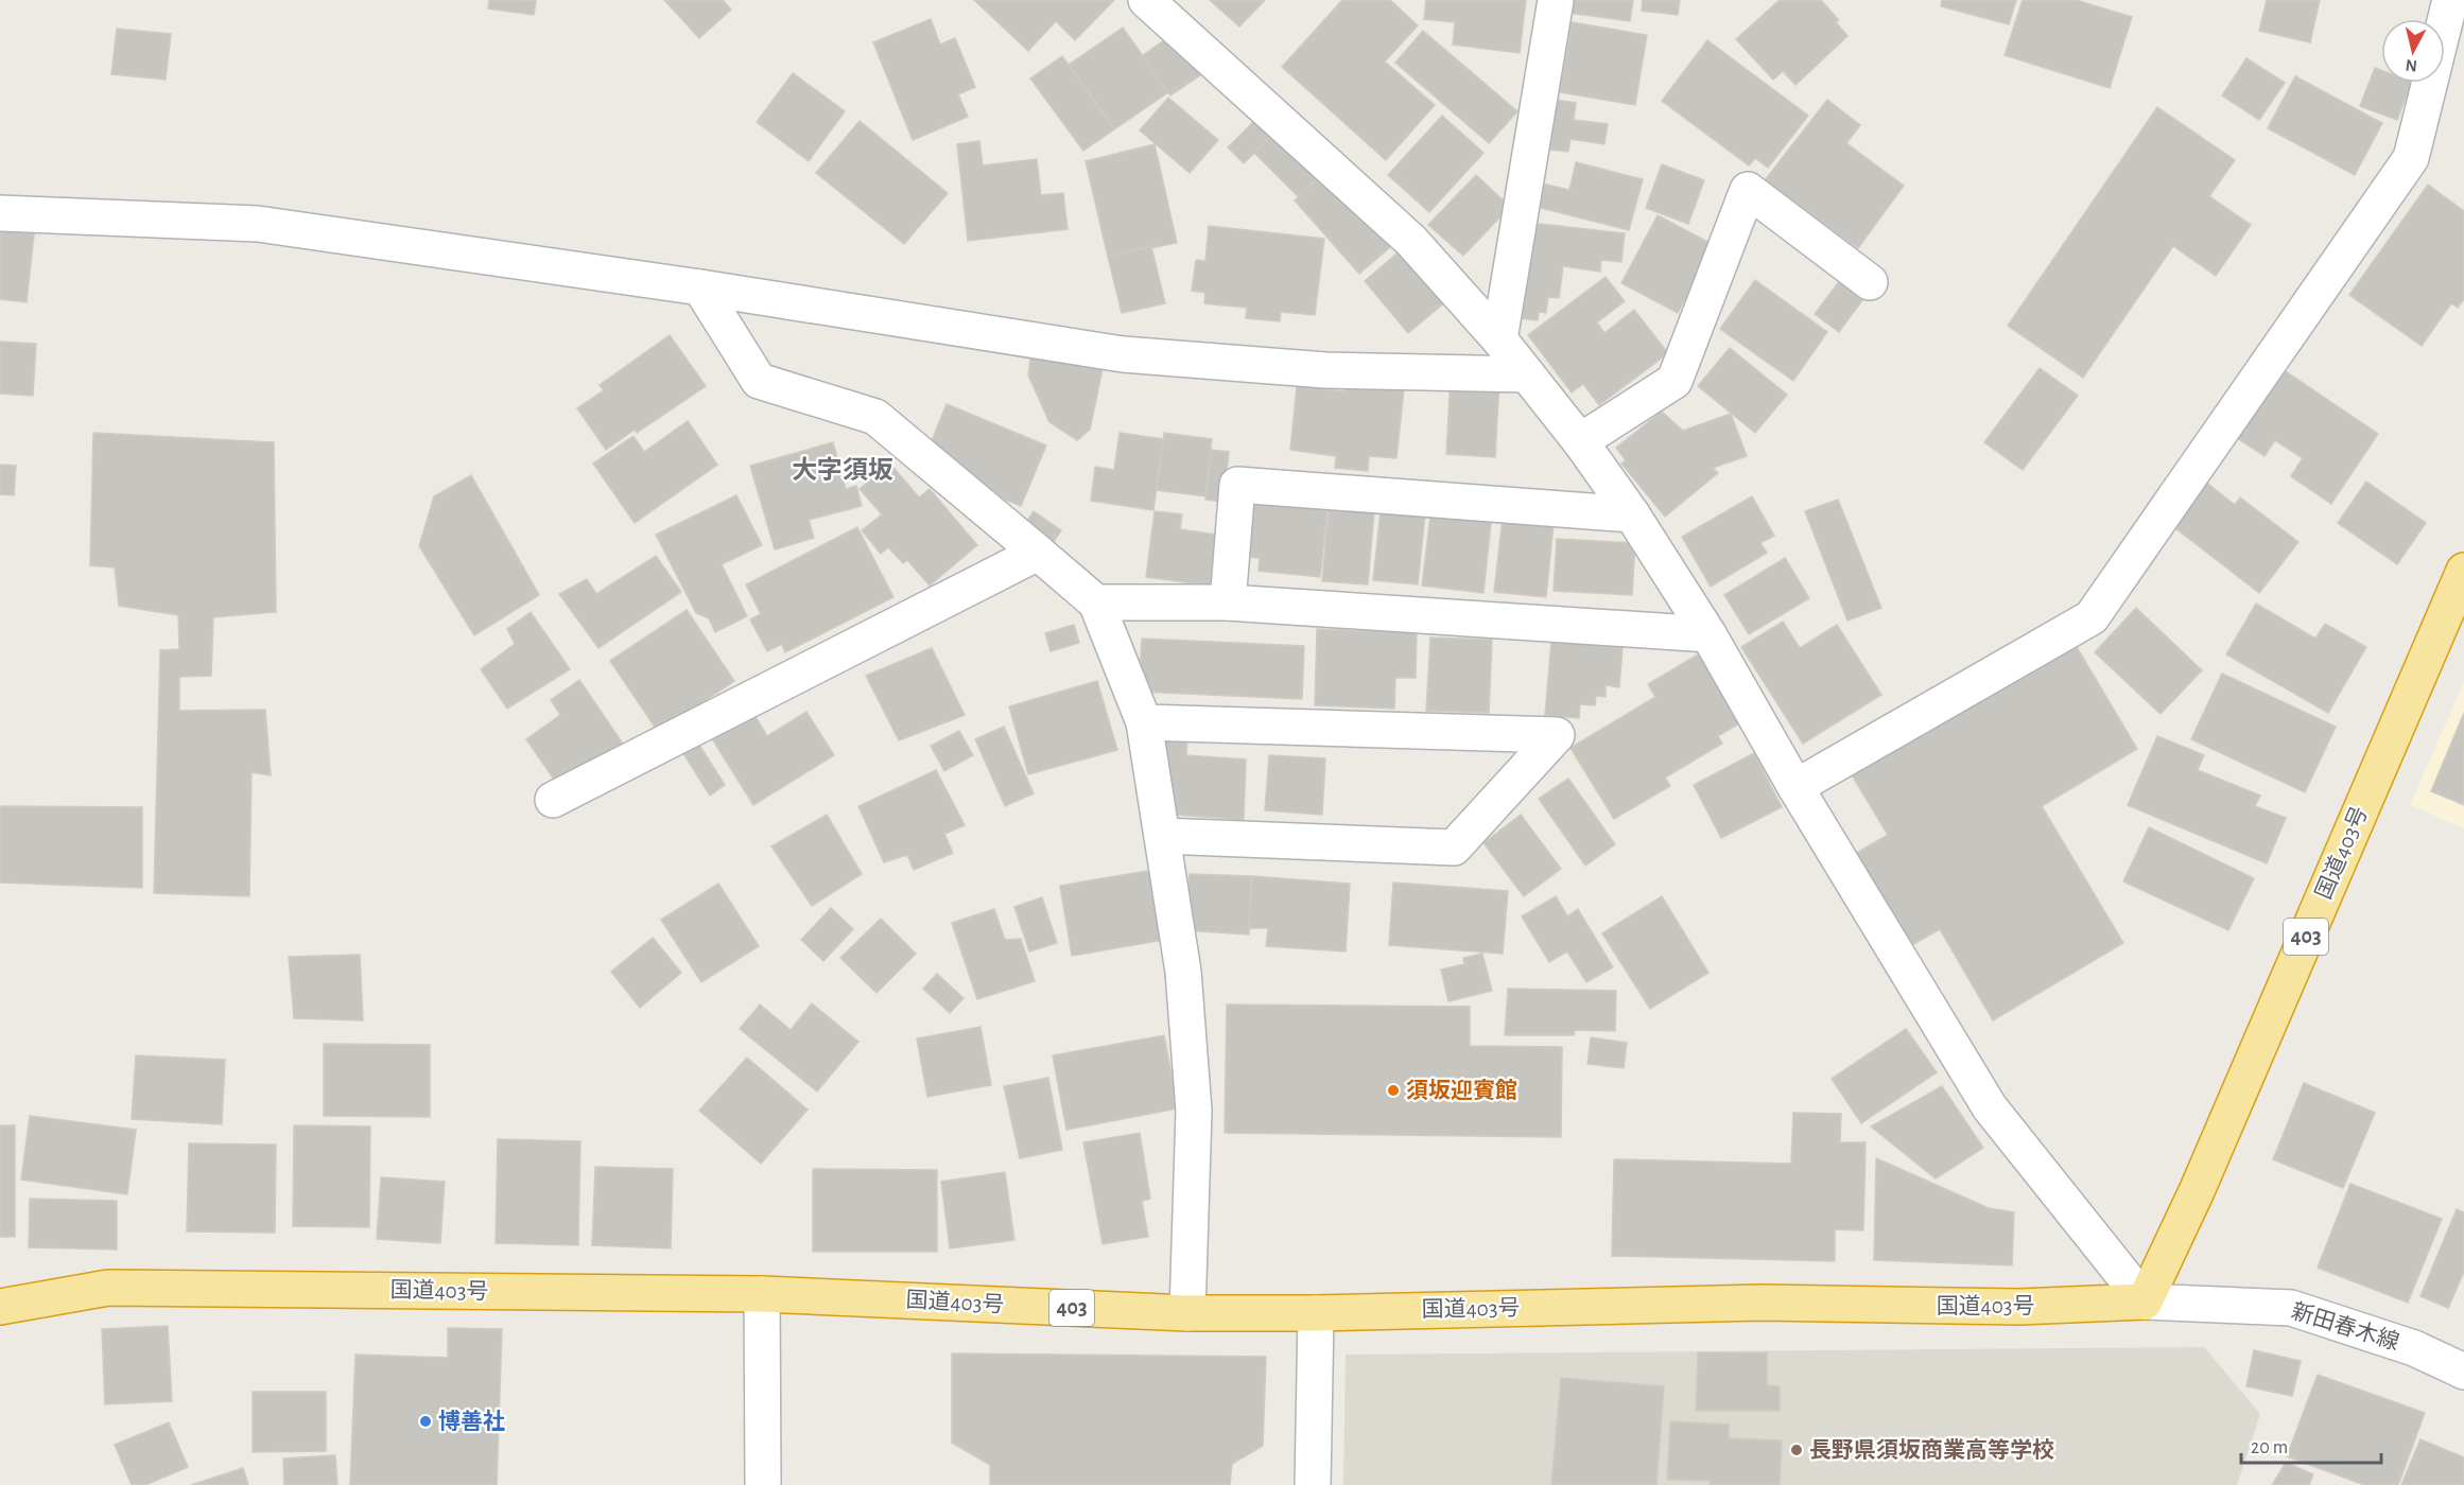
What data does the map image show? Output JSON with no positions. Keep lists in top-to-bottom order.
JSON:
{
  "streets": {
    "highway": ["国道403号", "403"],
    "street": ["新田春木線"]
  },
  "crossings": [
    ["国道403号", "新田春木線"]
  ],
  "districts": ["大字須坂"],
  "places": ["須坂迎賓館", "博善社", "長野県須坂商業高等学校"],
  "scale_bar": "20 m",
  "north": "bottom"
}
